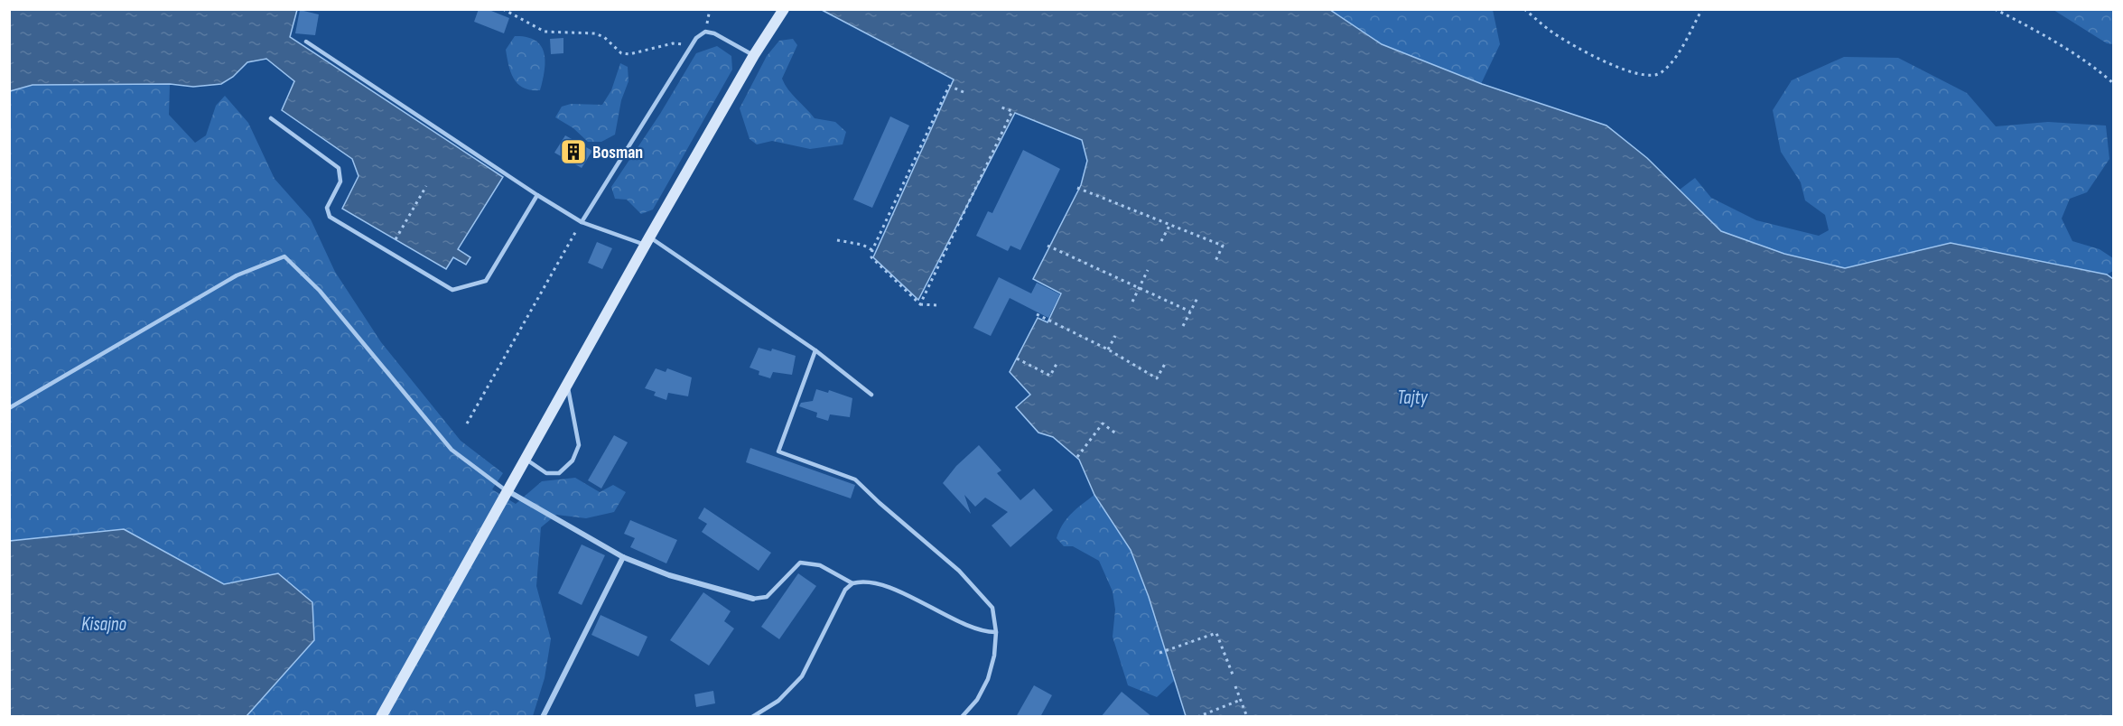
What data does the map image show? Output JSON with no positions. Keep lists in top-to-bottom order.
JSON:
{
  "water": ["Tajty", "Kisajno"],
  "places": {
    "building": ["Bosman"]
  }
}
